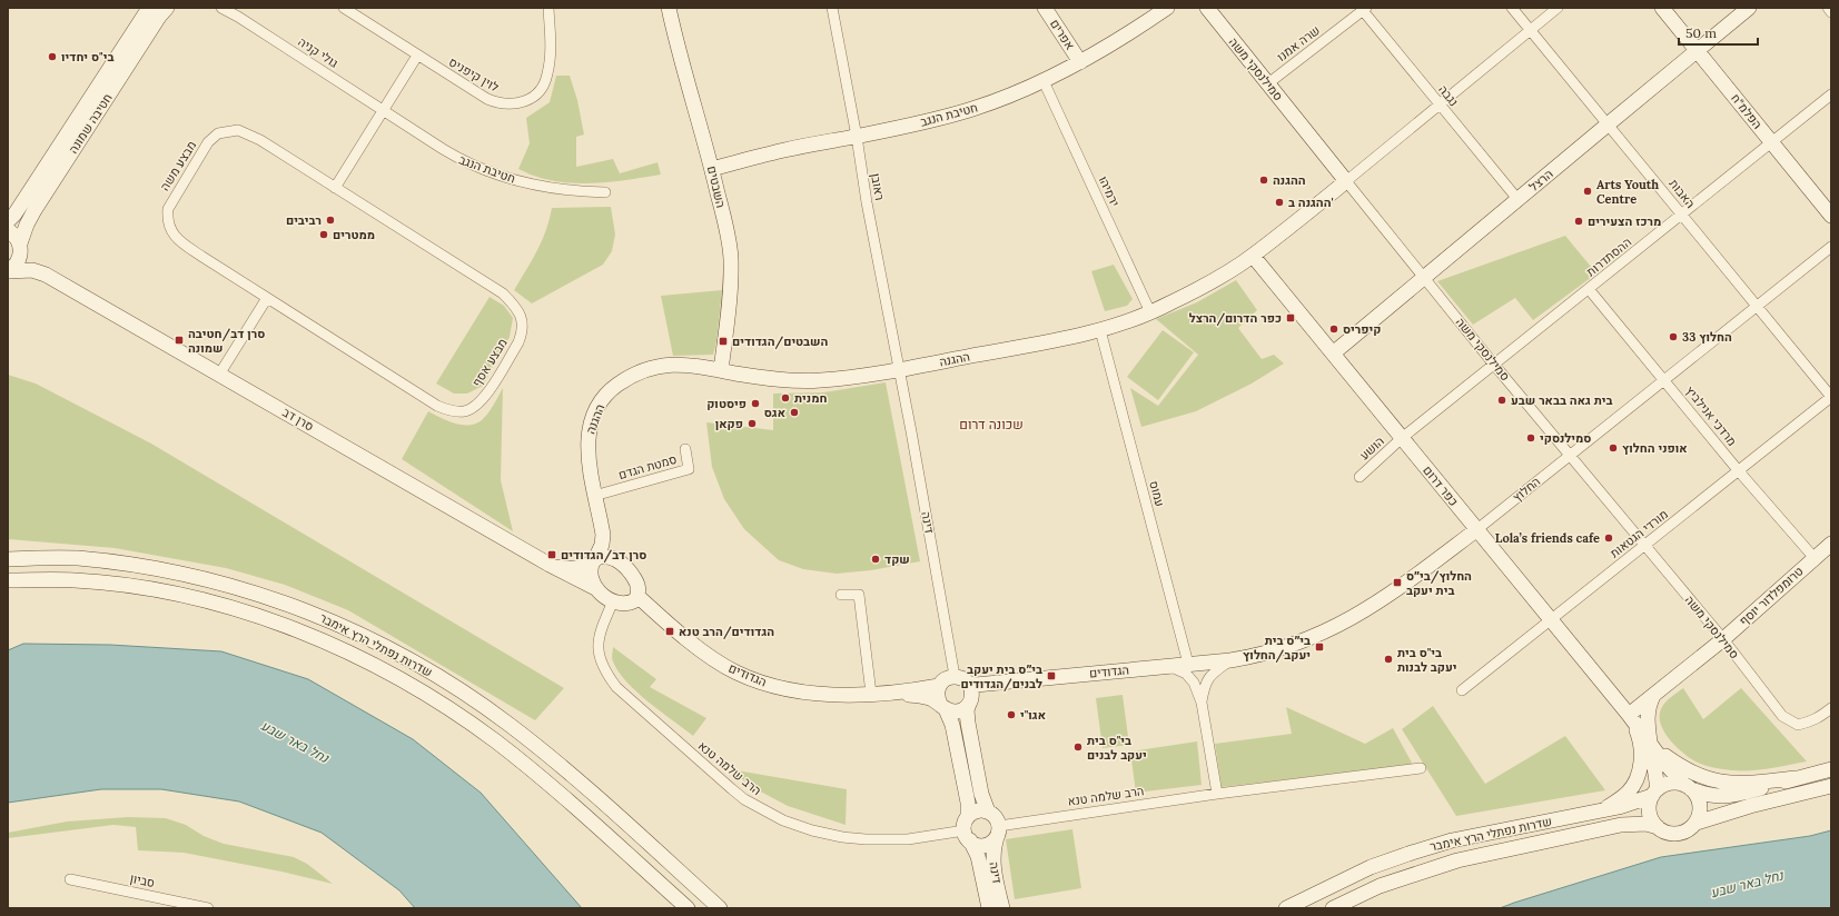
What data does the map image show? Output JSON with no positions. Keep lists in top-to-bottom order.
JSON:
{
  "streets": {
    "street": [
      "אפרים",
      "שרה אמנו",
      "גולי קניה",
      "סמילנסקי משה",
      "לוין קיפניס",
      "נגבה",
      "הפלמ\"ח",
      "חטיבת הנגב",
      "חטיבה שמונה",
      "מבצע משה",
      "הרצל",
      "השבטים",
      "ראובן",
      "ירמיהו",
      "האבות",
      "ההסתדרות",
      "ההגנה",
      "מבצע אסף",
      "מרדכי אנילביץ",
      "סרן דב",
      "הושע",
      "סמטת הגדם",
      "כפר דרום",
      "החלוץ",
      "עמוס",
      "דינה",
      "מורדי הגטאות",
      "טרומפלדור יוסף",
      "שדרות נפתלי הרץ אימבר",
      "הגדודים",
      "הרב שלמה טנא",
      "סביון"
    ]
  },
  "crossings": [
    ["אפרים", "חטיבת הנגב"],
    ["שרה אמנו", "סמילנסקי משה"],
    ["שרה אמנו", "נגבה"],
    ["גולי קניה", "חטיבת הנגב"],
    ["סמילנסקי משה", "הרצל"],
    ["סמילנסקי משה", "ההסתדרות"],
    ["סמילנסקי משה", "ההגנה"],
    ["סמילנסקי משה", "החלוץ"],
    ["סמילנסקי משה", "מורדי הגטאות"],
    ["סמילנסקי משה", "טרומפלדור יוסף"],
    ["נגבה", "הרצל"],
    ["נגבה", "ההגנה"],
    ["הפלמ\"ח", "הרצל"],
    ["הפלמ\"ח", "ההסתדרות"],
    ["חטיבת הנגב", "השבטים"],
    ["חטיבת הנגב", "ראובן"],
    ["חטיבת הנגב", "ירמיהו"],
    ["חטיבה שמונה", "סרן דב"],
    ["מבצע משה", "מבצע אסף"],
    ["הרצל", "האבות"],
    ["הרצל", "כפר דרום"],
    ["השבטים", "ההגנה"],
    ["ראובן", "ההגנה"],
    ["ראובן", "דינה"],
    ["ירמיהו", "ההגנה"],
    ["האבות", "ההסתדרות"],
    ["האבות", "ההגנה"],
    ["האבות", "החלוץ"],
    ["האבות", "מורדי הגטאות"],
    ["ההסתדרות", "מרדכי אנילביץ"],
    ["ההסתדרות", "הושע"],
    ["ההסתדרות", "כפר דרום"],
    ["ההגנה", "סרן דב"],
    ["ההגנה", "סמטת הגדם"],
    ["ההגנה", "כפר דרום"],
    ["ההגנה", "עמוס"],
    ["ההגנה", "דינה"],
    ["ההגנה", "הגדודים"],
    ["ההגנה", "הרב שלמה טנא"],
    ["מרדכי אנילביץ", "החלוץ"],
    ["מרדכי אנילביץ", "מורדי הגטאות"],
    ["מרדכי אנילביץ", "טרומפלדור יוסף"],
    ["סרן דב", "הגדודים"],
    ["סרן דב", "הרב שלמה טנא"],
    ["הושע", "כפר דרום"],
    ["כפר דרום", "החלוץ"],
    ["כפר דרום", "מורדי הגטאות"],
    ["כפר דרום", "טרומפלדור יוסף"],
    ["כפר דרום", "שדרות נפתלי הרץ אימבר"],
    ["החלוץ", "עמוס"],
    ["החלוץ", "הגדודים"],
    ["עמוס", "הגדודים"],
    ["דינה", "הגדודים"],
    ["דינה", "הרב שלמה טנא"],
    ["הגדודים", "הרב שלמה טנא"]
  ],
  "districts": ["שכונה דרום"],
  "water": ["נחל באר שבע"],
  "places": {
    "other": [
      "בי\"ס יחדיו",
      "ההגנה",
      "Arts Youth Centre",
      "ההגנה ב'",
      "רביבים",
      "מרכז הצעירים",
      "ממטרים",
      "קיפריס",
      "החלוץ 33",
      "חמנית",
      "בית גאה בבאר שבע",
      "פיסטוק",
      "אגס",
      "פקאן",
      "סמילנסקי",
      "אופני החלוץ",
      "Lola’s friends cafe",
      "שקד",
      "בי\"ס בית יעקב לבנות",
      "אגו\"י",
      "בי\"ס בית יעקב לבנים"
    ],
    "transit": [
      "כפר הדרום/הרצל",
      "סרן דב/חטיבה שמונה",
      "השבטים/הגדודים",
      "סרן דב/הגדודים",
      "החלוץ/בי״ס בית יעקב",
      "הגדודים/הרב טנא",
      "בי״ס בית יעקב/החלוץ",
      "בי״ס בית יעקב לבנים/הגדודים"
    ]
  },
  "scale_bar": "50 m"
}
